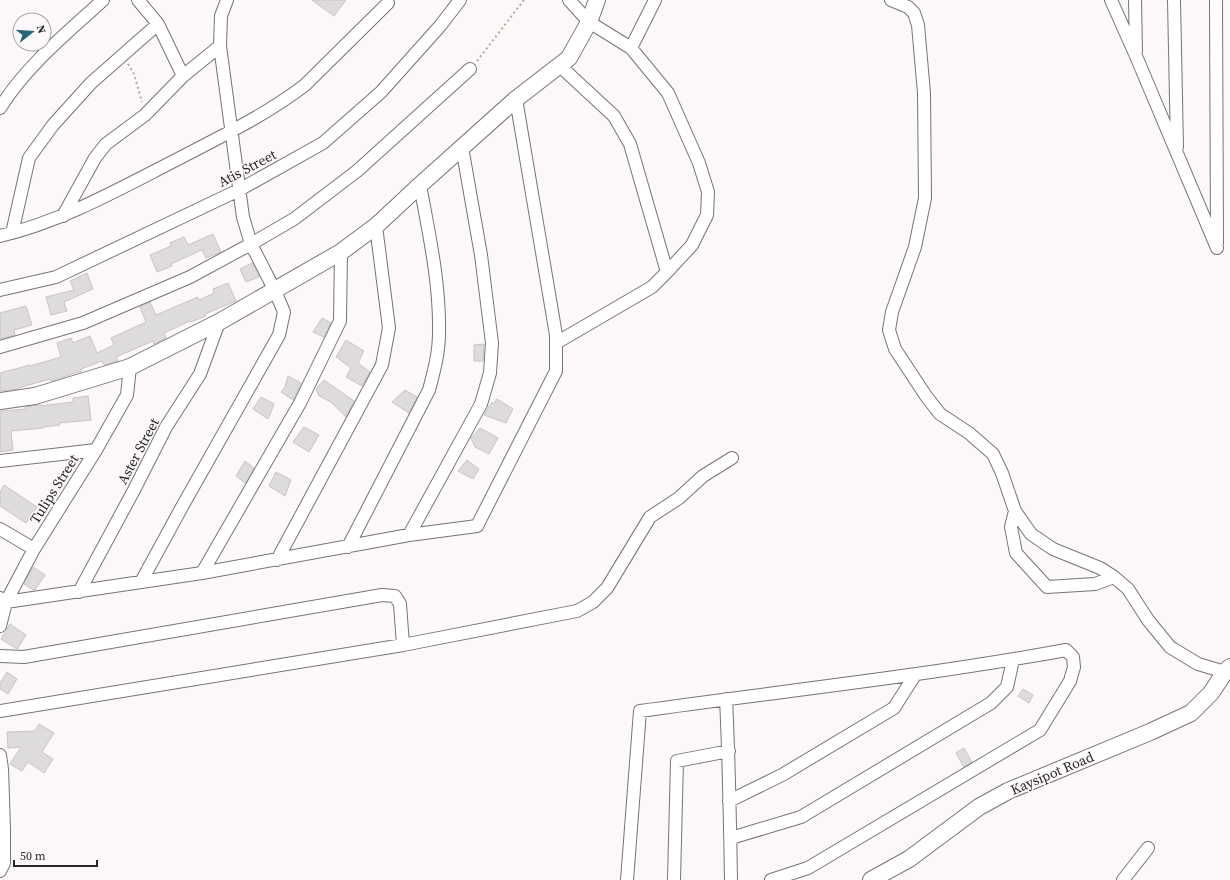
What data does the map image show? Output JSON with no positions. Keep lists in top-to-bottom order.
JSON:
{
  "streets": {
    "street": [
      "Atis Street",
      "Aster Street",
      "Tulips Street",
      "Kaysipot Road"
    ]
  },
  "scale_bar": "50 m",
  "north": "right"
}
